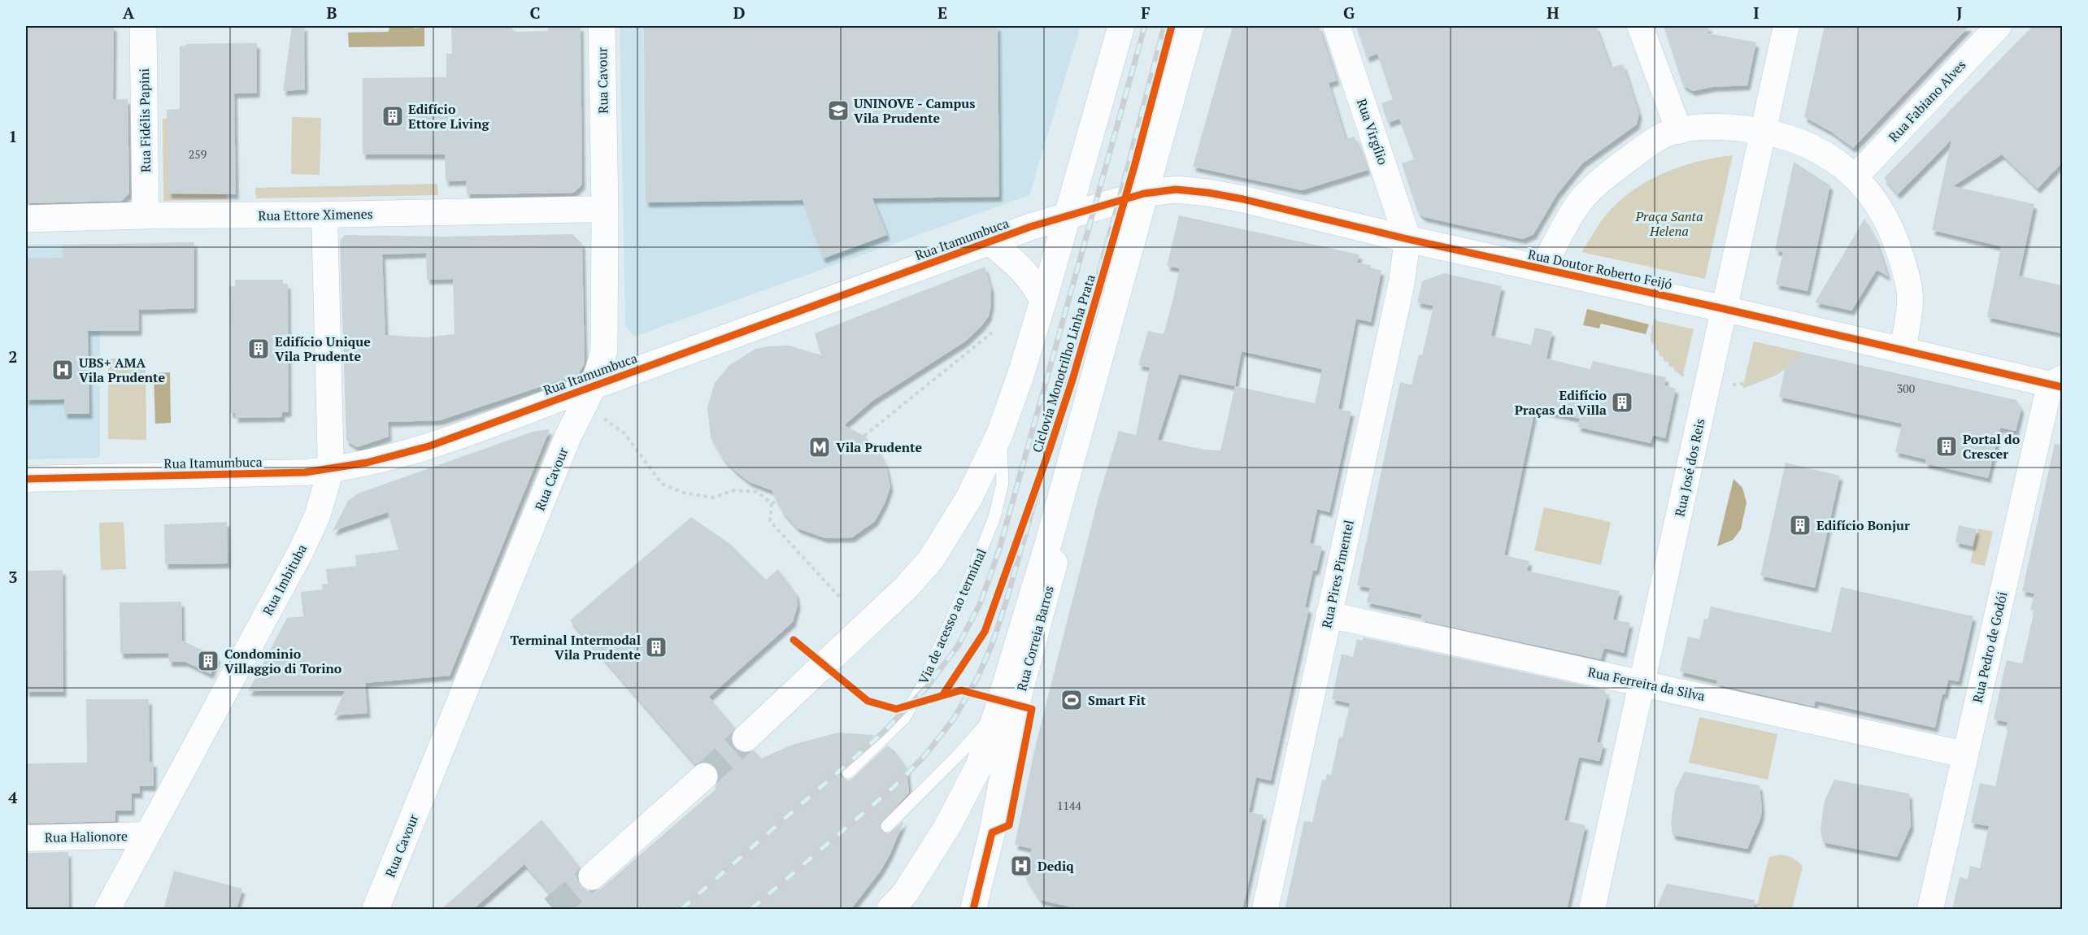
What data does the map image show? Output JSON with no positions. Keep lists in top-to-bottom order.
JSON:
{
  "streets": {
    "main road": [
      "Rua Cavour",
      "Rua Fidélis Papini",
      "Rua Virgílio",
      "Rua Ettore Ximenes",
      "Rua Itamumbuca",
      "Rua Doutor Roberto Feijó"
    ],
    "street": [
      "Rua Fabiano Alves",
      "Rua José dos Reis",
      "Rua Pires Pimentel",
      "Rua Imbituba",
      "Rua Correia Barros",
      "Rua Pedro de Godói",
      "Rua Ferreira da Silva",
      "Rua Halionore"
    ],
    "lane": ["Via de acesso ao terminal"],
    "cycle path": ["Ciclovia Monotrilho Linha Prata"]
  },
  "crossings": [
    ["Rua Cavour", "Rua Ettore Ximenes"],
    ["Rua Cavour", "Rua Itamumbuca"],
    ["Rua Fidélis Papini", "Rua Ettore Ximenes"],
    ["Rua Virgílio", "Rua Doutor Roberto Feijó"],
    ["Rua Virgílio", "Rua Pires Pimentel"],
    ["Rua Ettore Ximenes", "Rua Imbituba"],
    ["Rua Itamumbuca", "Rua Doutor Roberto Feijó"],
    ["Rua Itamumbuca", "Rua Imbituba"],
    ["Rua Doutor Roberto Feijó", "Rua José dos Reis"],
    ["Rua Doutor Roberto Feijó", "Rua Pires Pimentel"],
    ["Rua Doutor Roberto Feijó", "Rua Pedro de Godói"],
    ["Rua José dos Reis", "Rua Ferreira da Silva"],
    ["Rua Pires Pimentel", "Rua Ferreira da Silva"],
    ["Rua Imbituba", "Rua Halionore"],
    ["Rua Pedro de Godói", "Rua Ferreira da Silva"]
  ],
  "parks": ["Praça Santa Helena"],
  "places": {
    "school or university": ["UNINOVE - Campus Vila Prudente"],
    "building": [
      "Edifício Ettore Living",
      "Edifício Unique Vila Prudente",
      "Edifício Praças da Villa",
      "Portal do Crescer",
      "Edifício Bonjur",
      "Terminal Intermodal Vila Prudente",
      "Condominio Villaggio di Torino"
    ],
    "hospital": ["UBS+ AMA Vila Prudente", "Dediq"],
    "metro station": ["Vila Prudente"],
    "sports": ["Smart Fit"]
  },
  "house_numbers": ["259", "300", "1144"],
  "grid": {
    "columns": [
      "A",
      "B",
      "C",
      "D",
      "E",
      "F",
      "G",
      "H",
      "I",
      "J"
    ],
    "rows": [
      "1",
      "2",
      "3",
      "4"
    ]
  }
}
